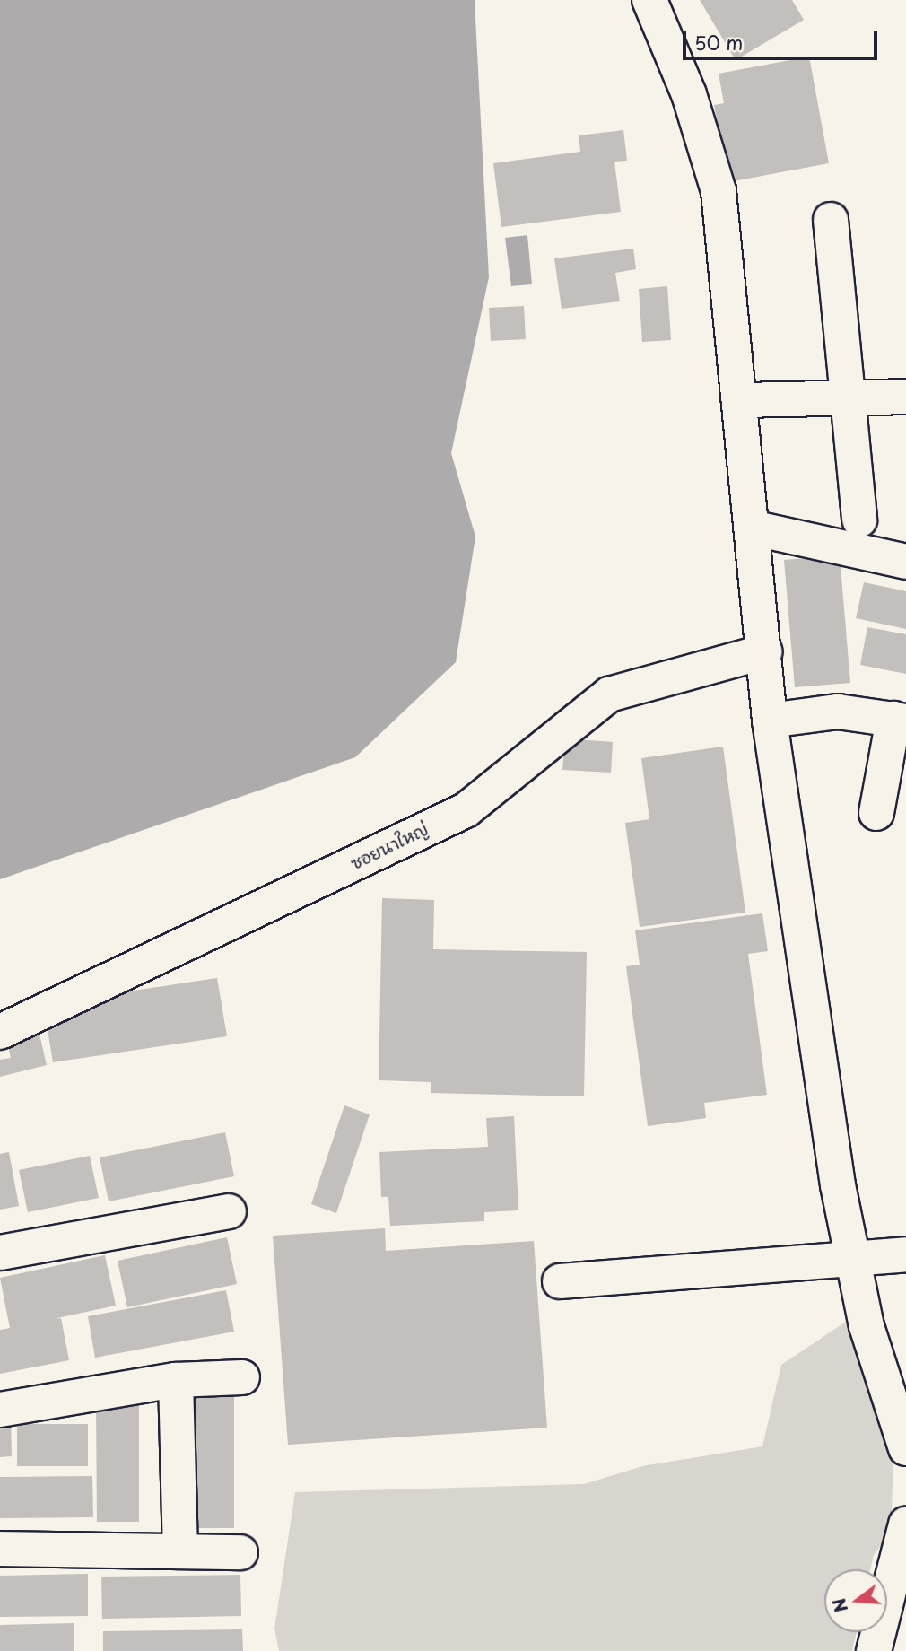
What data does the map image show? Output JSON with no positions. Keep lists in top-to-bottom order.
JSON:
{
  "streets": {
    "street": ["ซอยนาใหญ่"]
  },
  "scale_bar": "50 m",
  "north": "left"
}
